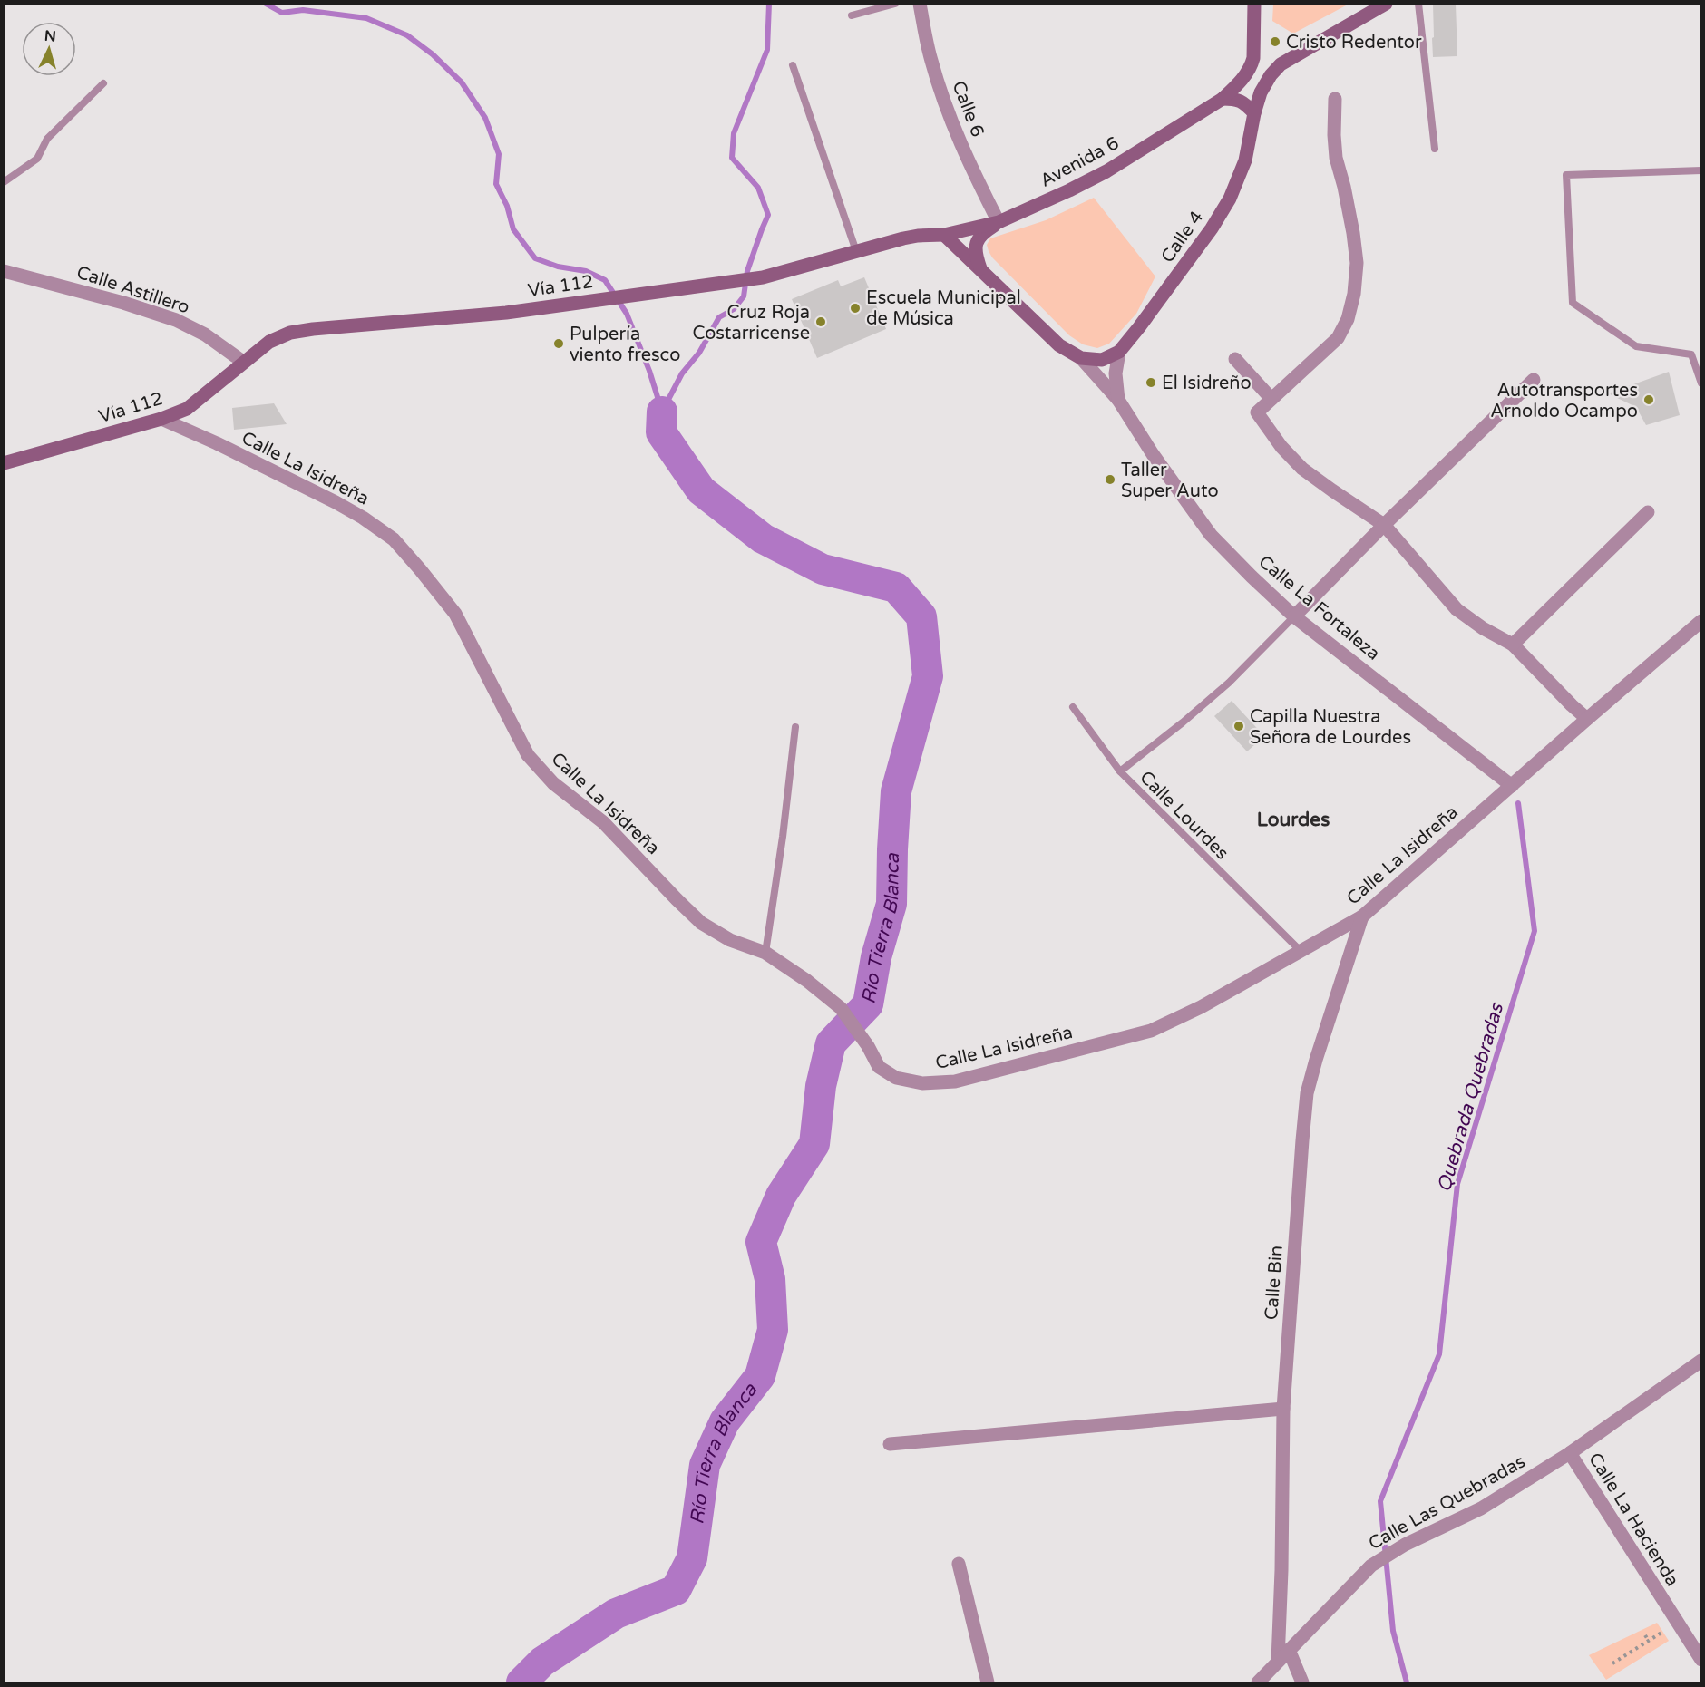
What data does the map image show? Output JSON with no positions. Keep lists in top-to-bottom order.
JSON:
{
  "streets": {
    "main road": ["Avenida 6", "Calle 4", "Vía 112"],
    "street": [
      "Calle 6",
      "Calle Astillero",
      "Calle La Isidreña",
      "Calle La Fortaleza",
      "Calle Bin",
      "Calle Las Quebradas",
      "Calle La Hacienda"
    ],
    "lane": ["Calle Lourdes"]
  },
  "crossings": [
    ["Calle 6", "Avenida 6"],
    ["Avenida 6", "Vía 112"],
    ["Calle 4", "Calle La Fortaleza"],
    ["Vía 112", "Calle Astillero"],
    ["Vía 112", "Calle La Isidreña"],
    ["Calle La Isidreña", "Calle La Fortaleza"],
    ["Calle La Isidreña", "Calle Lourdes"],
    ["Calle La Isidreña", "Calle Bin"],
    ["Calle La Fortaleza", "Calle Lourdes"],
    ["Calle Bin", "Calle Las Quebradas"],
    ["Calle Las Quebradas", "Calle La Hacienda"]
  ],
  "districts": ["Lourdes"],
  "water": ["Río Tierra Blanca", "Quebrada Quebradas"],
  "places": [
    "Cristo Redentor",
    "Escuela Municipal de Música",
    "Cruz Roja Costarricense",
    "Pulpería viento fresco",
    "El Isidreño",
    "Autotransportes Arnoldo Ocampo",
    "Taller Super Auto",
    "Capilla Nuestra Señora de Lourdes"
  ],
  "north": "top"
}
